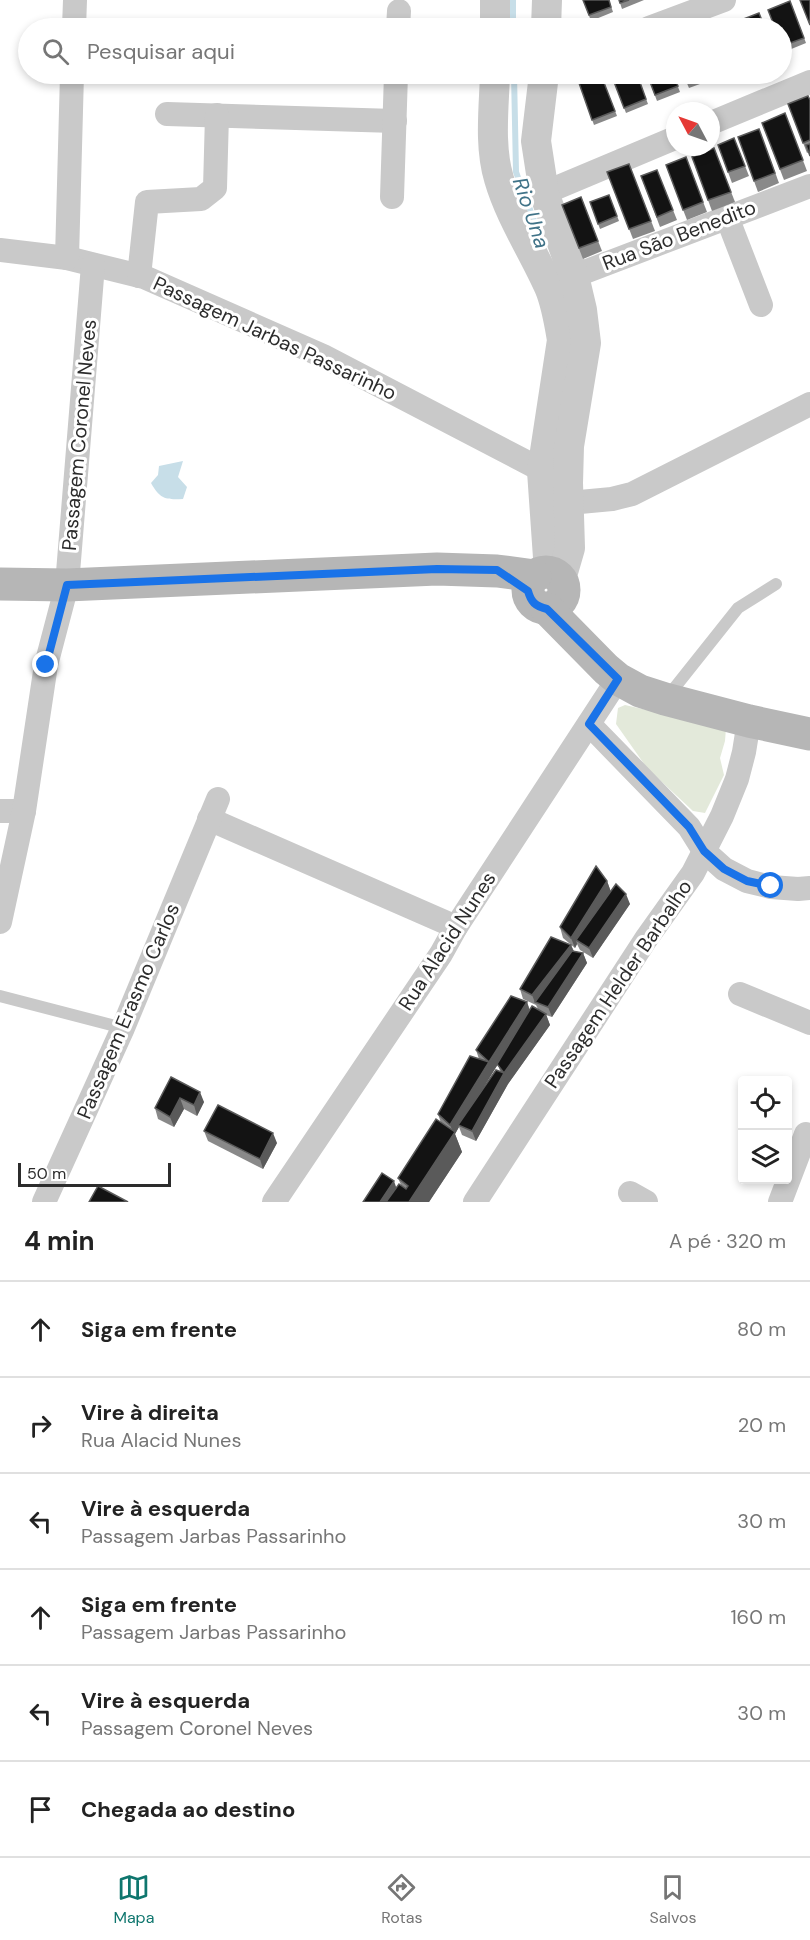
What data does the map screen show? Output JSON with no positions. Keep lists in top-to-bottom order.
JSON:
{
  "streets": {
    "street": [
      "Rua São Benedito",
      "Passagem Jarbas Passarinho",
      "Passagem Coronel Neves",
      "Rua Alacid Nunes",
      "Passagem Helder Barbalho",
      "Passagem Erasmo Carlos"
    ]
  },
  "crossings": [
    ["Passagem Jarbas Passarinho", "Passagem Coronel Neves"],
    ["Rua Alacid Nunes", "Passagem Erasmo Carlos"]
  ],
  "water": ["Rio Una"],
  "scale_bar": "50 m",
  "north": "top left",
  "page": {
    "search": "Pesquisar aqui",
    "scale": "50 m",
    "heading": ["4 min", "A pé · 320 m"],
    "list": [
      ["Siga em frente", "80 m"],
      ["Vire à direita", "Rua Alacid Nunes", "20 m"],
      ["Vire à esquerda", "Passagem Jarbas Passarinho", "30 m"],
      ["Siga em frente", "Passagem Jarbas Passarinho", "160 m"],
      ["Vire à esquerda", "Passagem Coronel Neves", "30 m"],
      "Chegada ao destino"
    ],
    "nav": ["Mapa", "Rotas", "Salvos"]
  }
}
